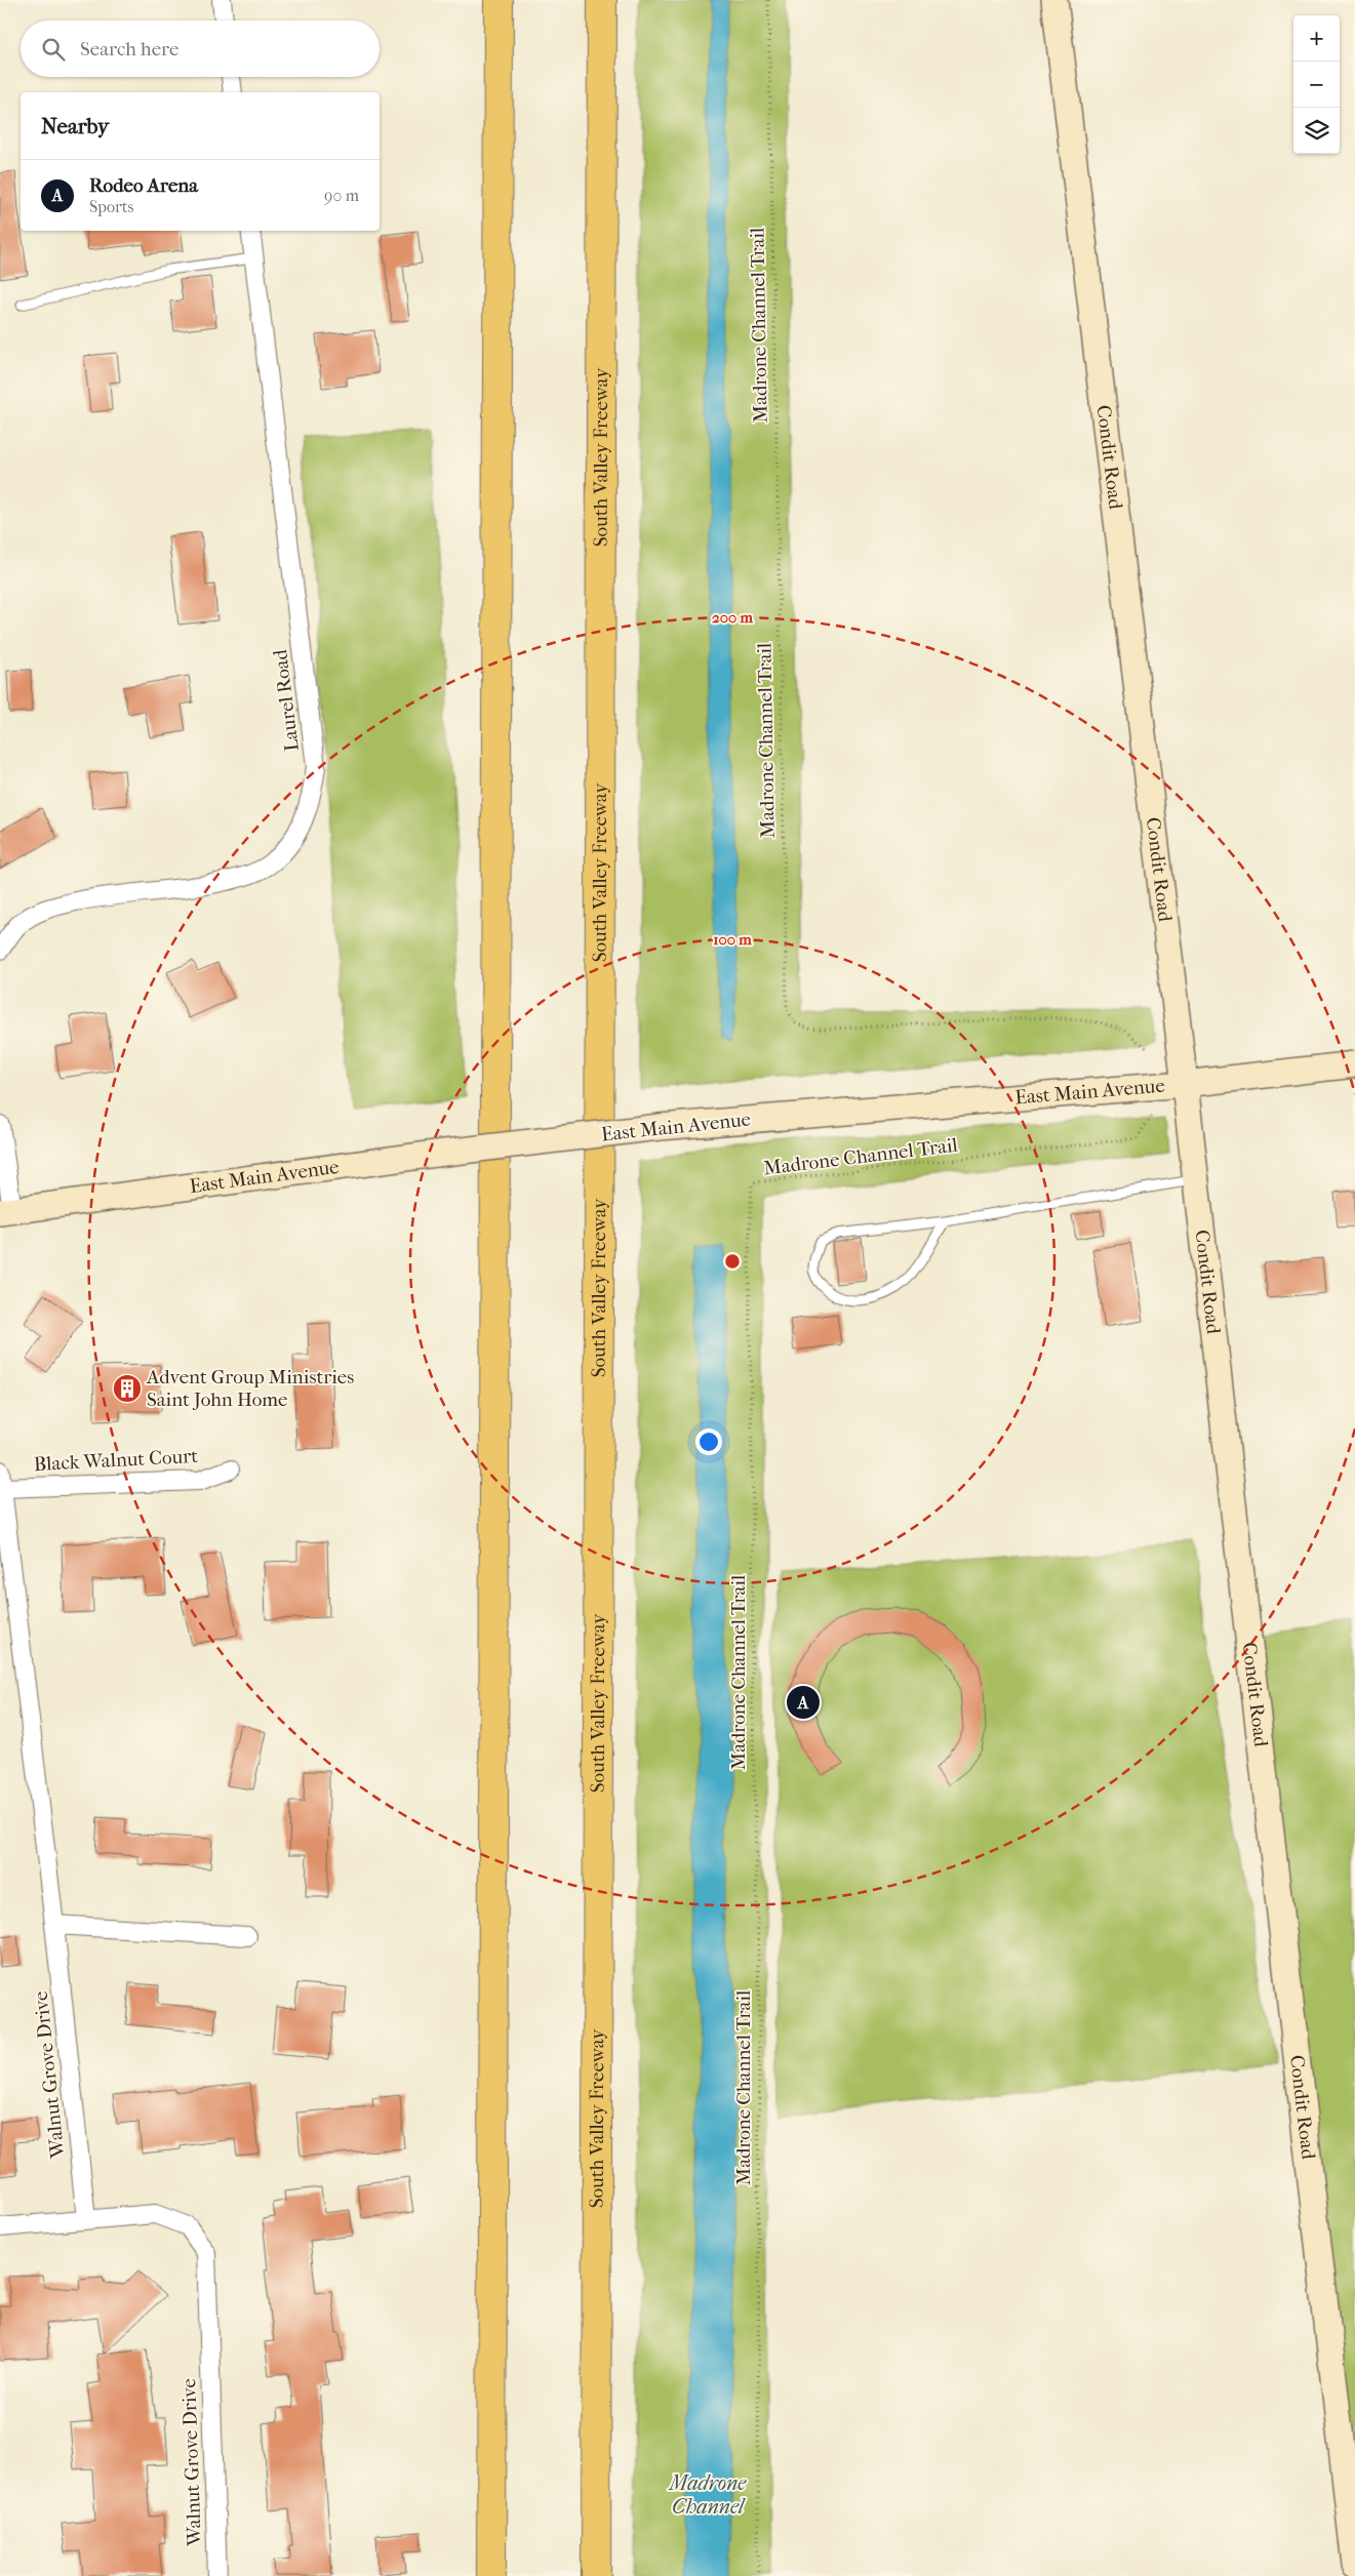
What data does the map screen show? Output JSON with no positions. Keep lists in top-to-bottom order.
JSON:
{
  "streets": {
    "highway": ["South Valley Freeway"],
    "street": [
      "Condit Road",
      "Laurel Road",
      "East Main Avenue",
      "Black Walnut Court",
      "Walnut Grove Drive"
    ],
    "path": ["Madrone Channel Trail"]
  },
  "crossings": [
    ["Condit Road", "East Main Avenue"],
    ["Black Walnut Court", "Walnut Grove Drive"]
  ],
  "water": ["Madrone Channel"],
  "places": {
    "building": ["Advent Group Ministries Saint John Home"]
  },
  "page": {
    "map_buttons": ["+", "−"],
    "search": "Search here",
    "heading": "Nearby",
    "list": [
      {
        "mark": "A",
        "name": "Rodeo Arena",
        "note": "Sports",
        "value": "90 m"
      }
    ],
    "pins": "A"
  },
  "rings": ["200 m", "100 m"]
}
